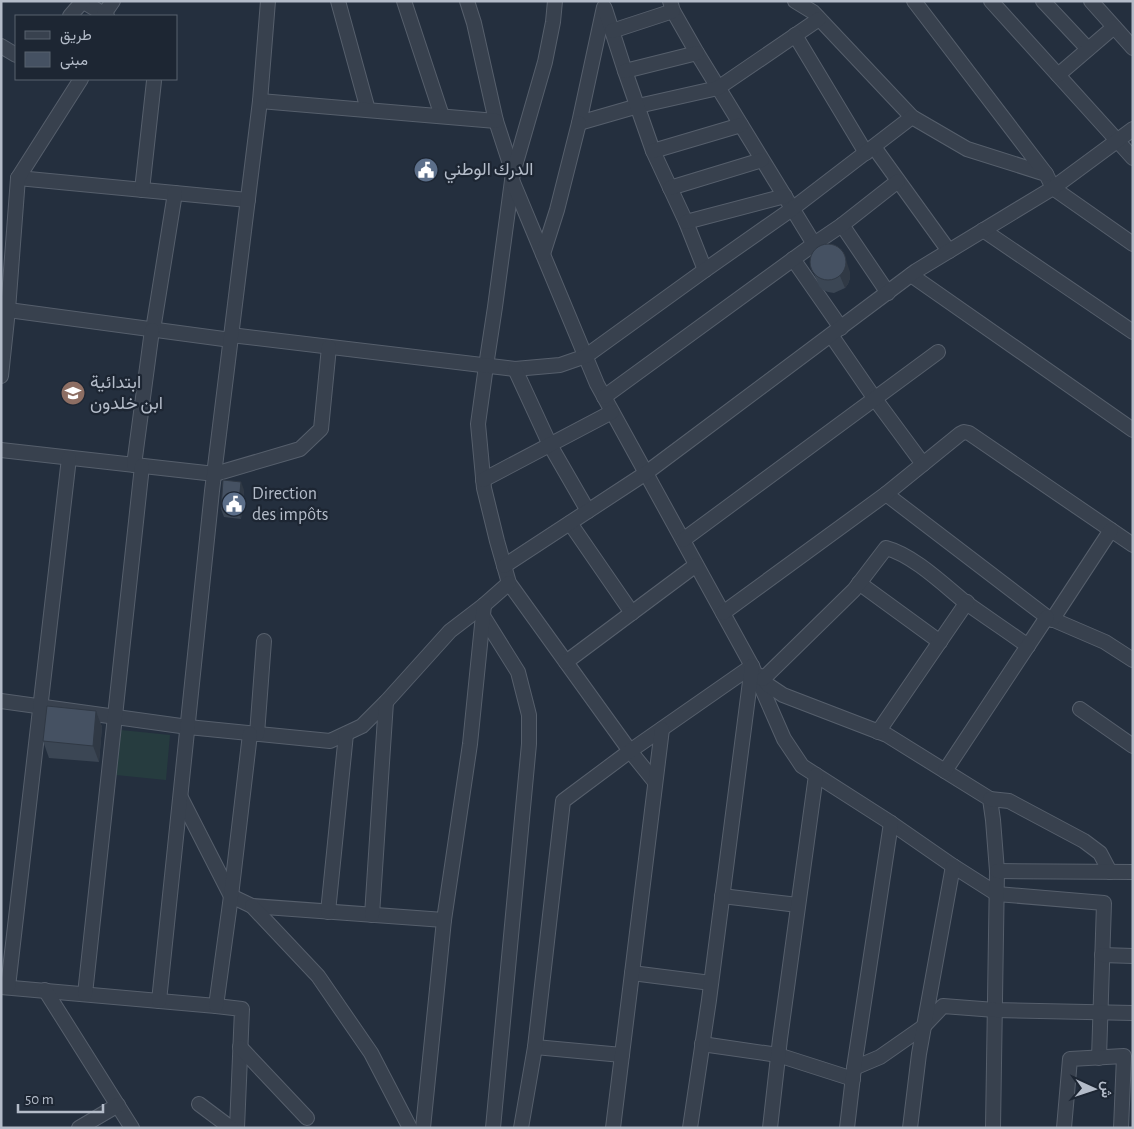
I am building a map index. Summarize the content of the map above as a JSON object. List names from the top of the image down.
{
  "places": {
    "public building": ["الدرك الوطني", "Direction des impôts"],
    "school or university": ["ابتدائية ابن خلدون"]
  },
  "legend": ["طريق", "مبنى"],
  "scale_bar": "50 m",
  "north": "right"
}
